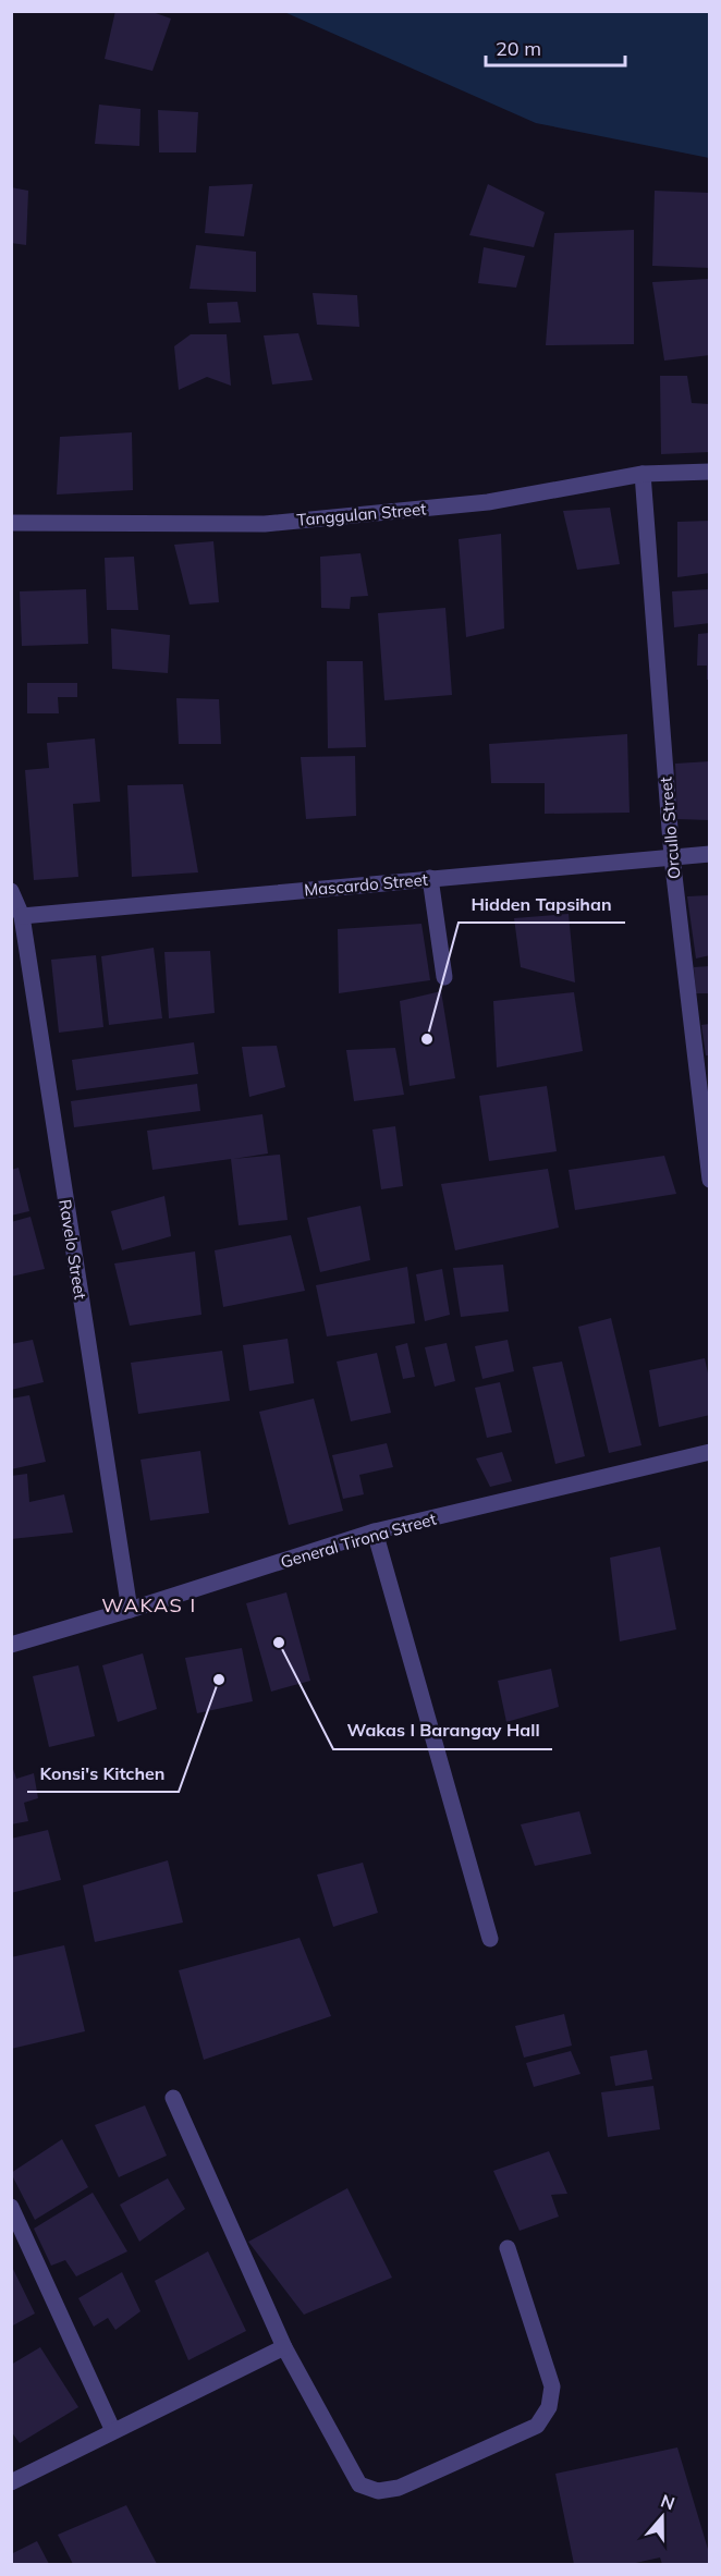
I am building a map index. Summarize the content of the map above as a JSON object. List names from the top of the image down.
{
  "streets": {
    "street": [
      "Tanggulan Street",
      "Orcullo Street",
      "Mascardo Street",
      "Ravelo Street",
      "General Tirona Street"
    ]
  },
  "crossings": [
    ["Tanggulan Street", "Orcullo Street"],
    ["Orcullo Street", "Mascardo Street"],
    ["Mascardo Street", "Ravelo Street"],
    ["Ravelo Street", "General Tirona Street"]
  ],
  "districts": ["WAKAS I"],
  "places": ["Hidden Tapsihan", "Wakas I Barangay Hall", "Konsi's Kitchen"],
  "scale_bar": "20 m",
  "north": "top"
}
